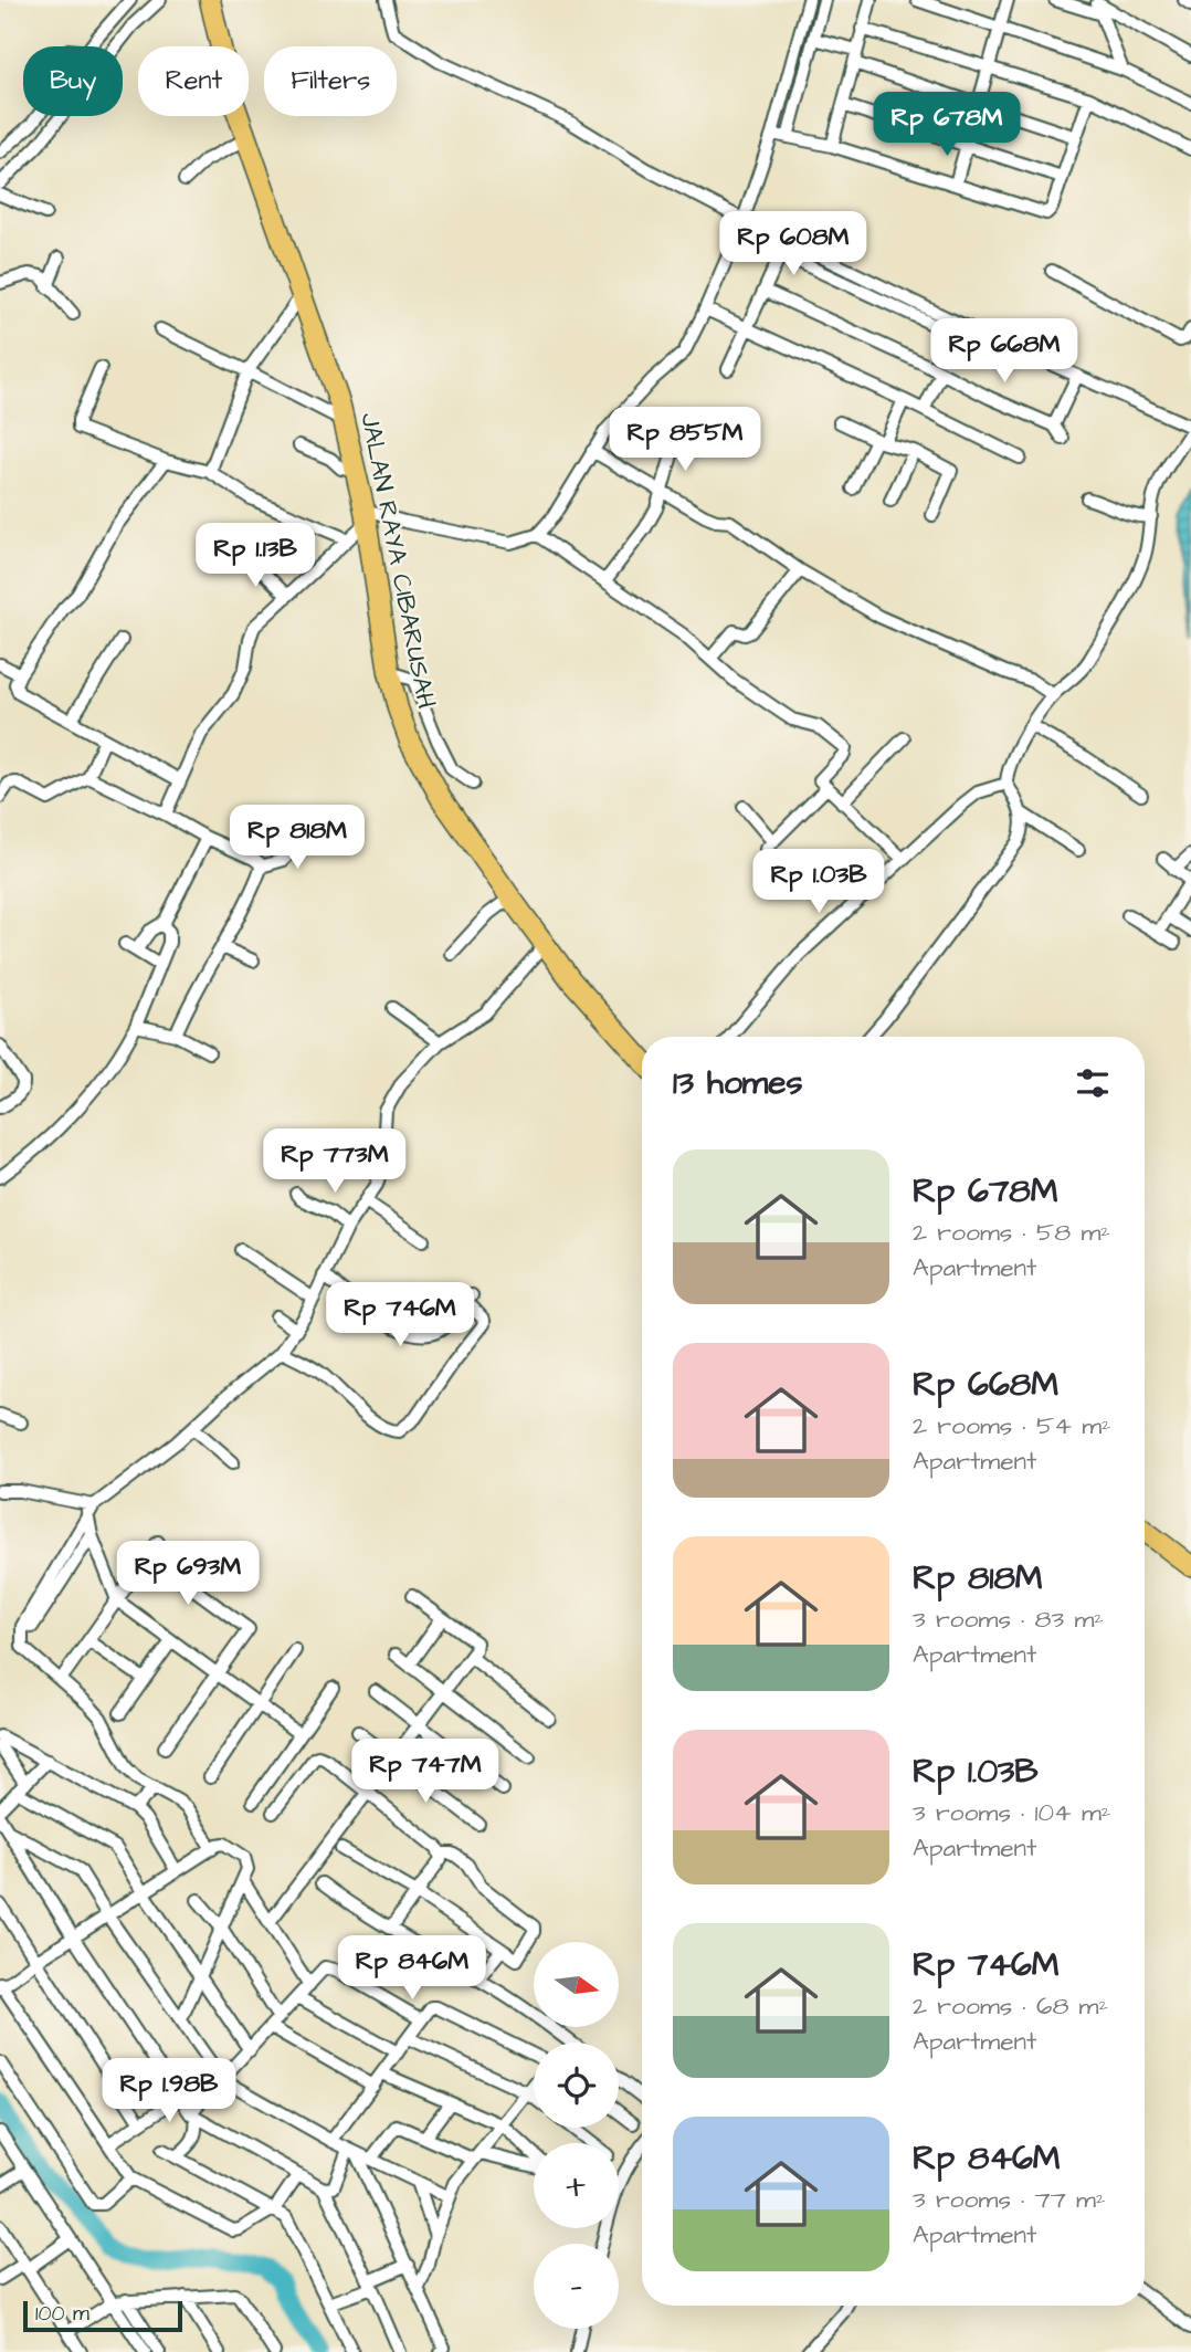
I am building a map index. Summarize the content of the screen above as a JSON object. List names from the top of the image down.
{
  "streets": {
    "main road": ["JALAN RAYA CIBARUSAH"]
  },
  "scale_bar": "100 m",
  "north": "right",
  "page": {
    "chip": ["Buy", "Rent", "Filters"],
    "price": [
      "Rp 678M",
      "Rp 608M",
      "Rp 668M",
      "Rp 855M",
      "Rp 1.13B",
      "Rp 818M",
      "Rp 1.03B",
      "Rp 773M",
      "Rp 746M",
      "Rp 693M",
      "Rp 747M",
      "Rp 846M",
      "Rp 1.98B"
    ],
    "heading": "13 homes",
    "list": [
      {
        "name": "Rp 678M",
        "note": "2 rooms · 58 m² · Apartment"
      },
      {
        "name": "Rp 668M",
        "note": "2 rooms · 54 m² · Apartment"
      },
      {
        "name": "Rp 818M",
        "note": "3 rooms · 83 m² · Apartment"
      },
      {
        "name": "Rp 1.03B",
        "note": "3 rooms · 104 m² · Apartment"
      },
      {
        "name": "Rp 746M",
        "note": "2 rooms · 68 m² · Apartment"
      },
      {
        "name": "Rp 846M",
        "note": "3 rooms · 77 m² · Apartment"
      }
    ],
    "map_buttons": ["+", "−"],
    "scale": "100 m"
  }
}
